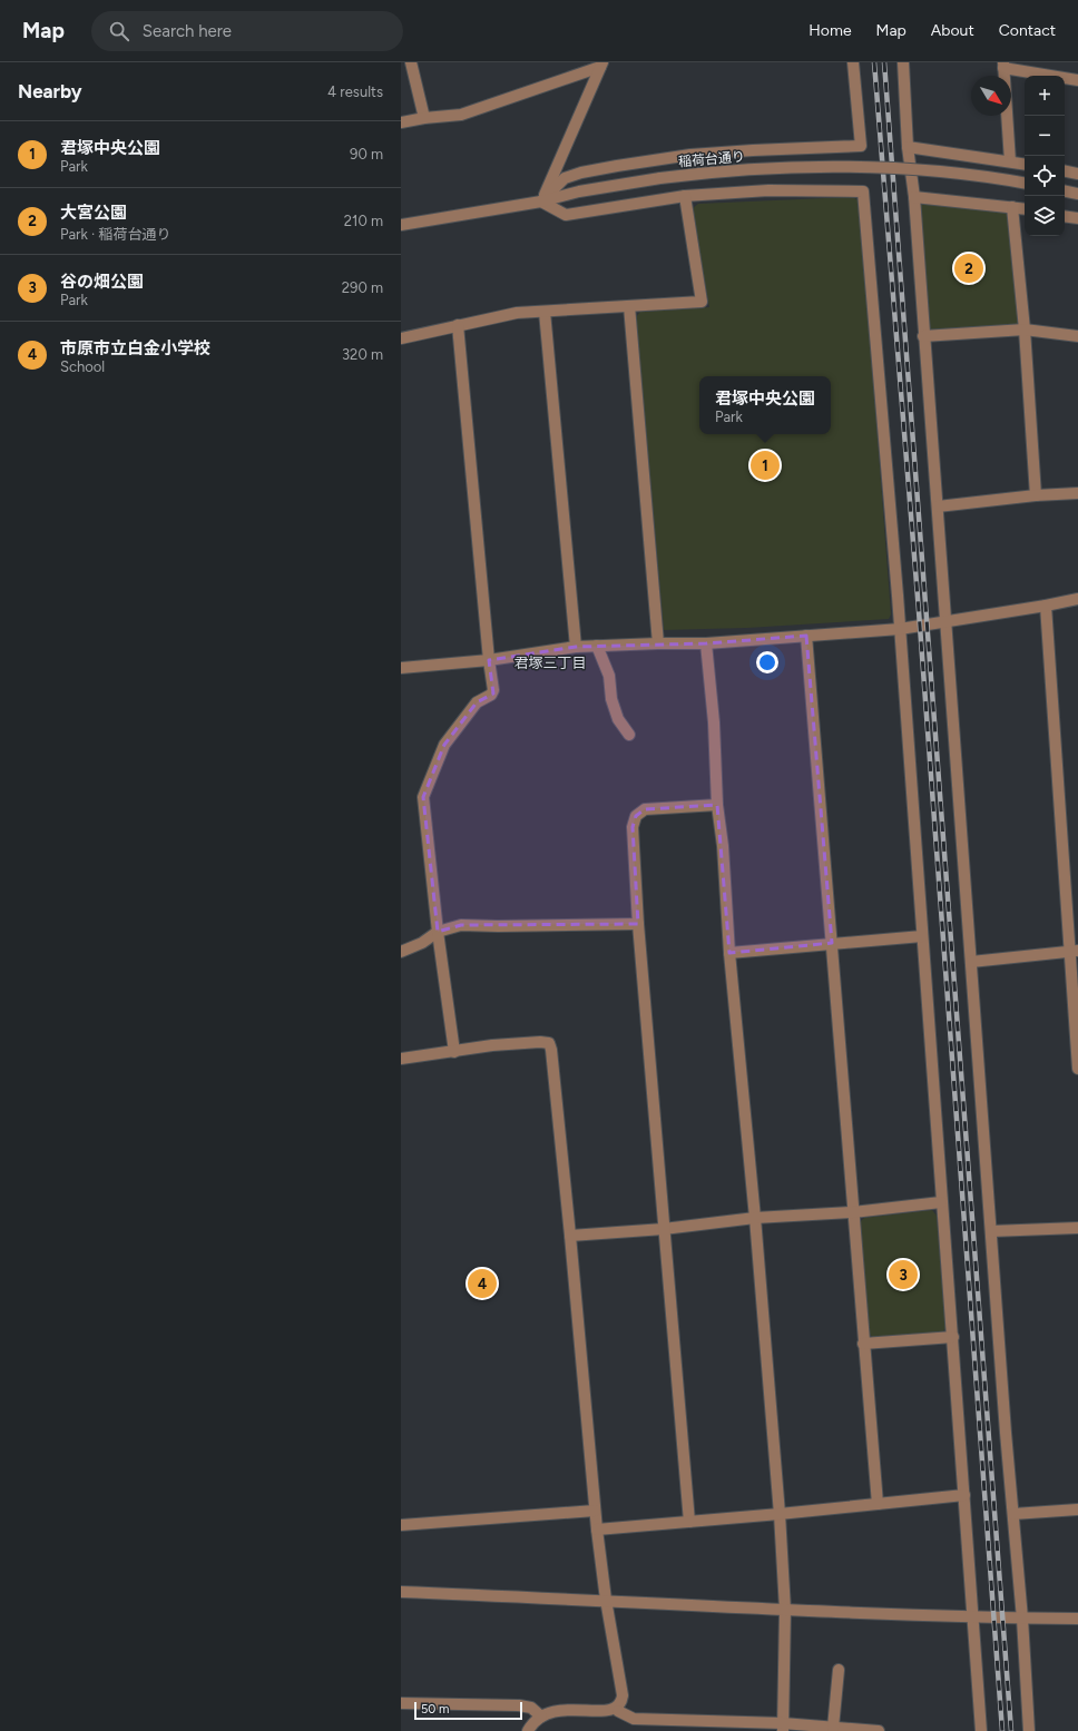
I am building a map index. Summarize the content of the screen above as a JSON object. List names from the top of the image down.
{
  "streets": {
    "street": ["稲荷台通り"]
  },
  "districts": ["君塚三丁目"],
  "scale_bar": "50 m",
  "north": "bottom right",
  "page": {
    "header": "Map",
    "search": "Search here",
    "nav": [
      "Home",
      "Map",
      "About",
      "Contact"
    ],
    "heading": ["Nearby", "4 results"],
    "map_buttons": ["+", "−"],
    "list": [
      {
        "mark": "1",
        "name": "君塚中央公園",
        "note": "Park",
        "value": "90 m"
      },
      {
        "mark": "2",
        "name": "大宮公園",
        "note": "Park · 稲荷台通り",
        "value": "210 m"
      },
      {
        "mark": "3",
        "name": "谷の畑公園",
        "note": "Park",
        "value": "290 m"
      },
      {
        "mark": "4",
        "name": "市原市立白金小学校",
        "note": "School",
        "value": "320 m"
      }
    ],
    "pins": [
      "2",
      "1",
      "3",
      "4"
    ],
    "popup": ["君塚中央公園", "Park"],
    "scale": "50 m"
  }
}
